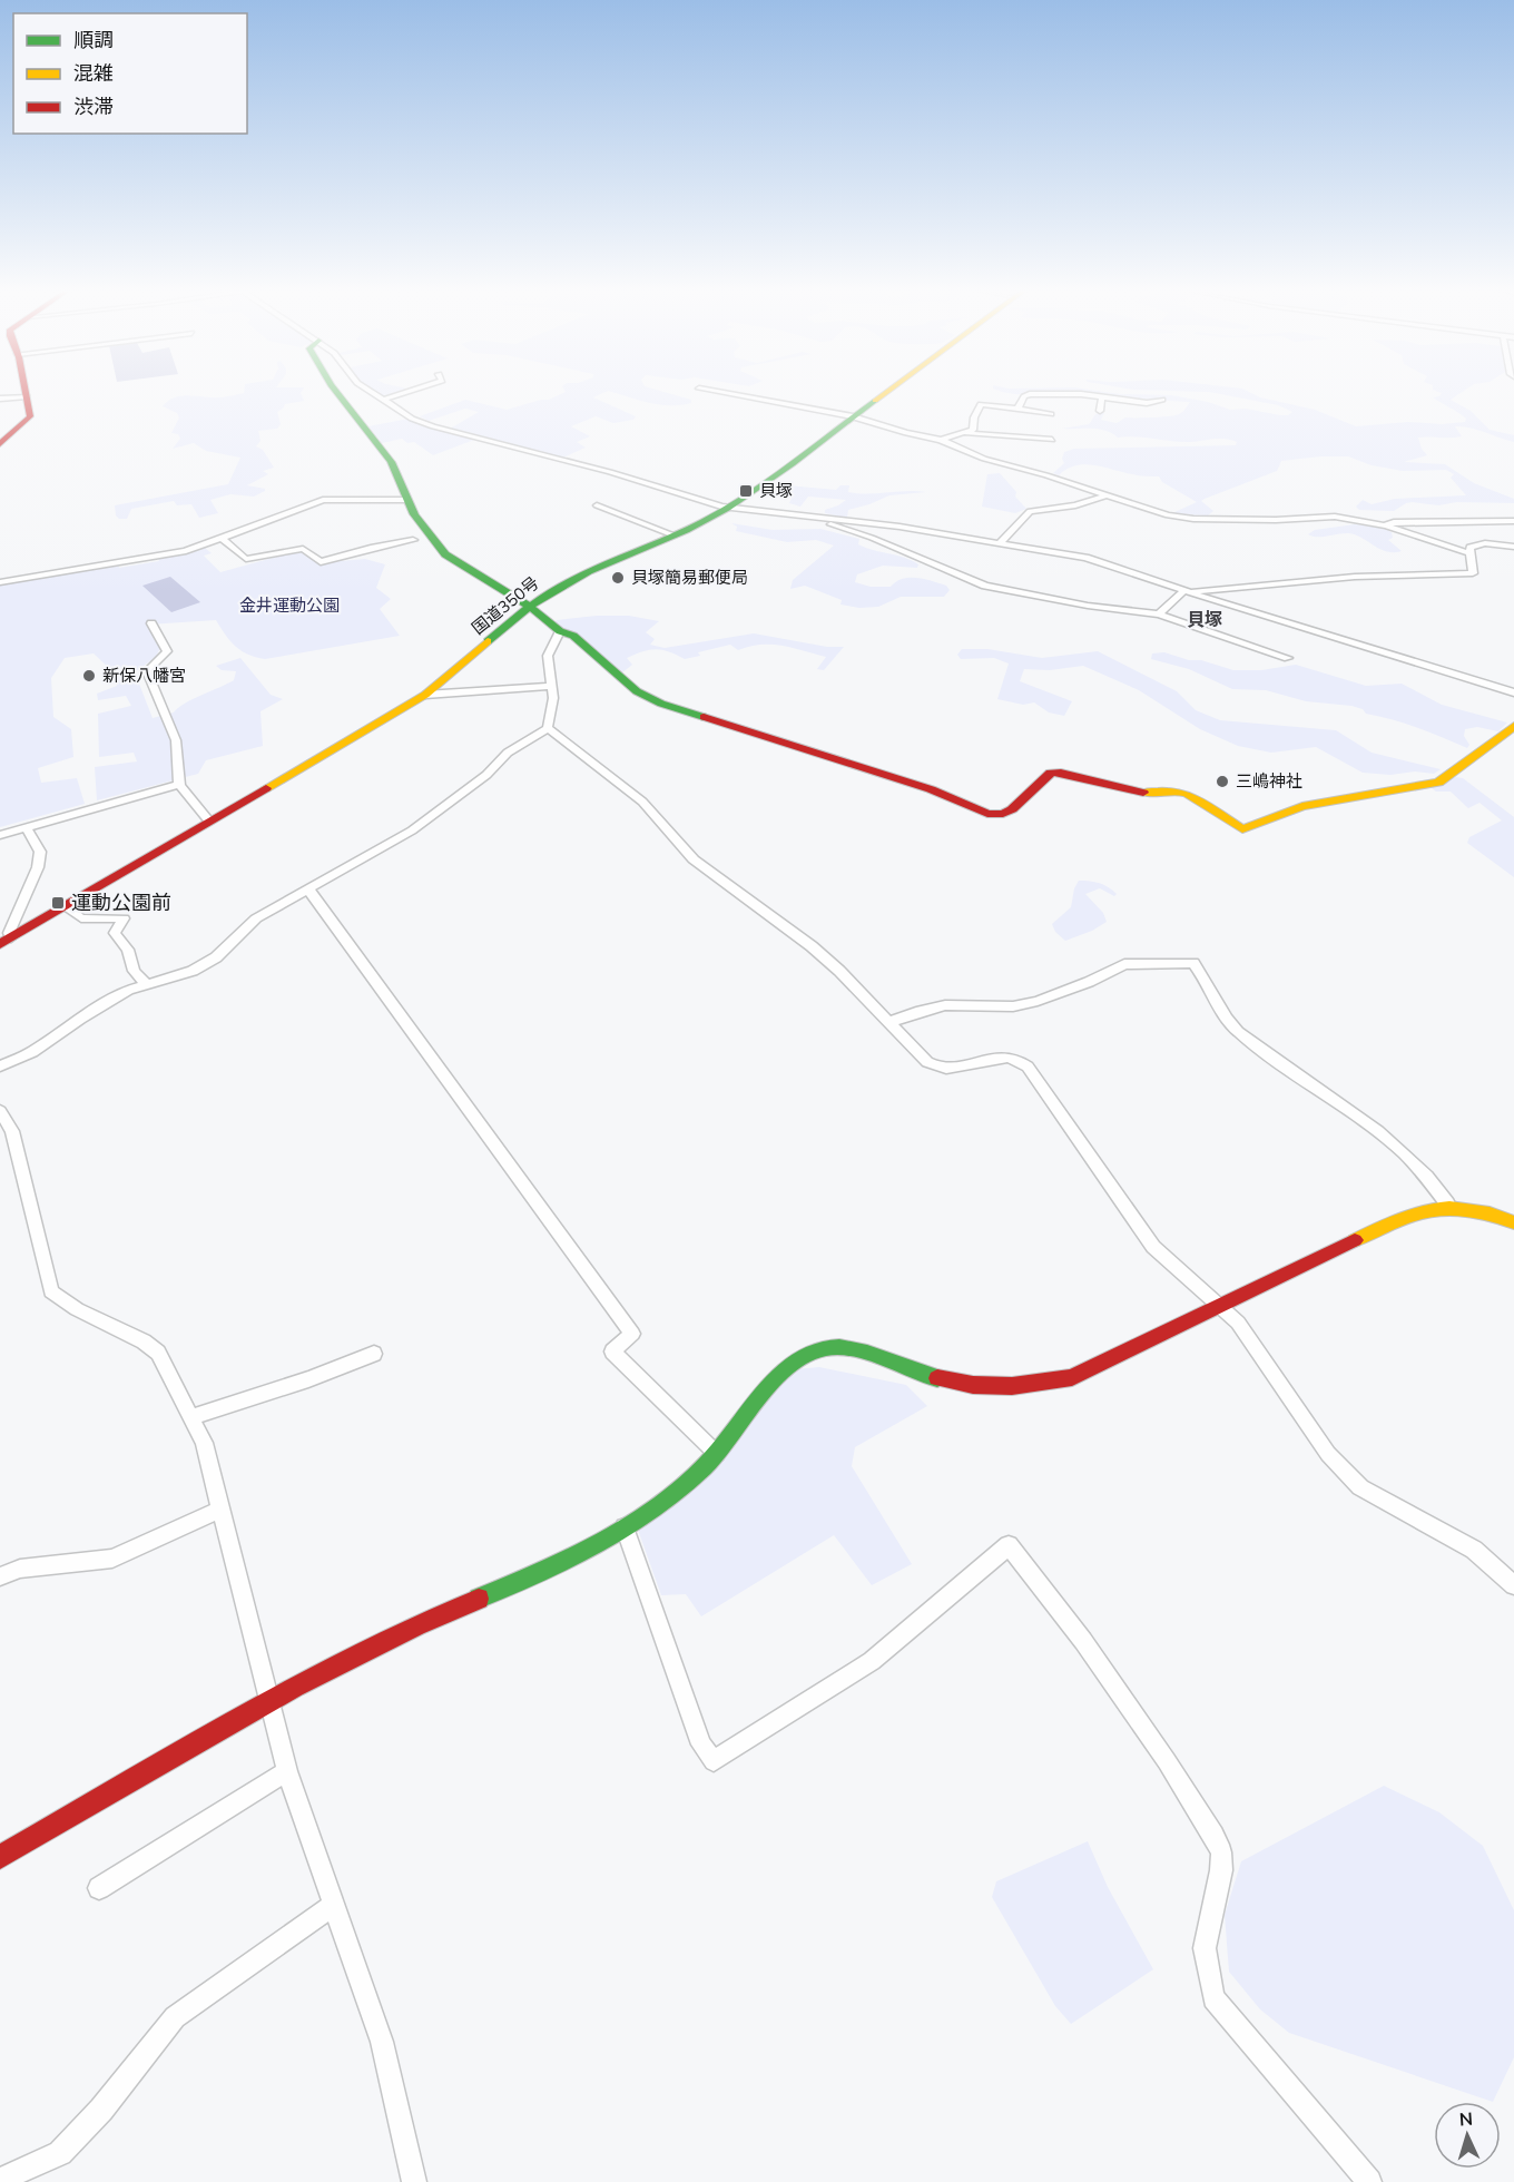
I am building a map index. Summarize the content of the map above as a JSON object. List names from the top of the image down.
{
  "streets": {
    "main road": ["国道350号"]
  },
  "districts": ["貝塚"],
  "parks": ["金井運動公園"],
  "places": {
    "transit": ["貝塚", "運動公園前"],
    "other": ["貝塚簡易郵便局", "新保八幡宮", "三嶋神社"]
  },
  "legend": ["順調", "混雑", "渋滞"],
  "north": "top"
}
